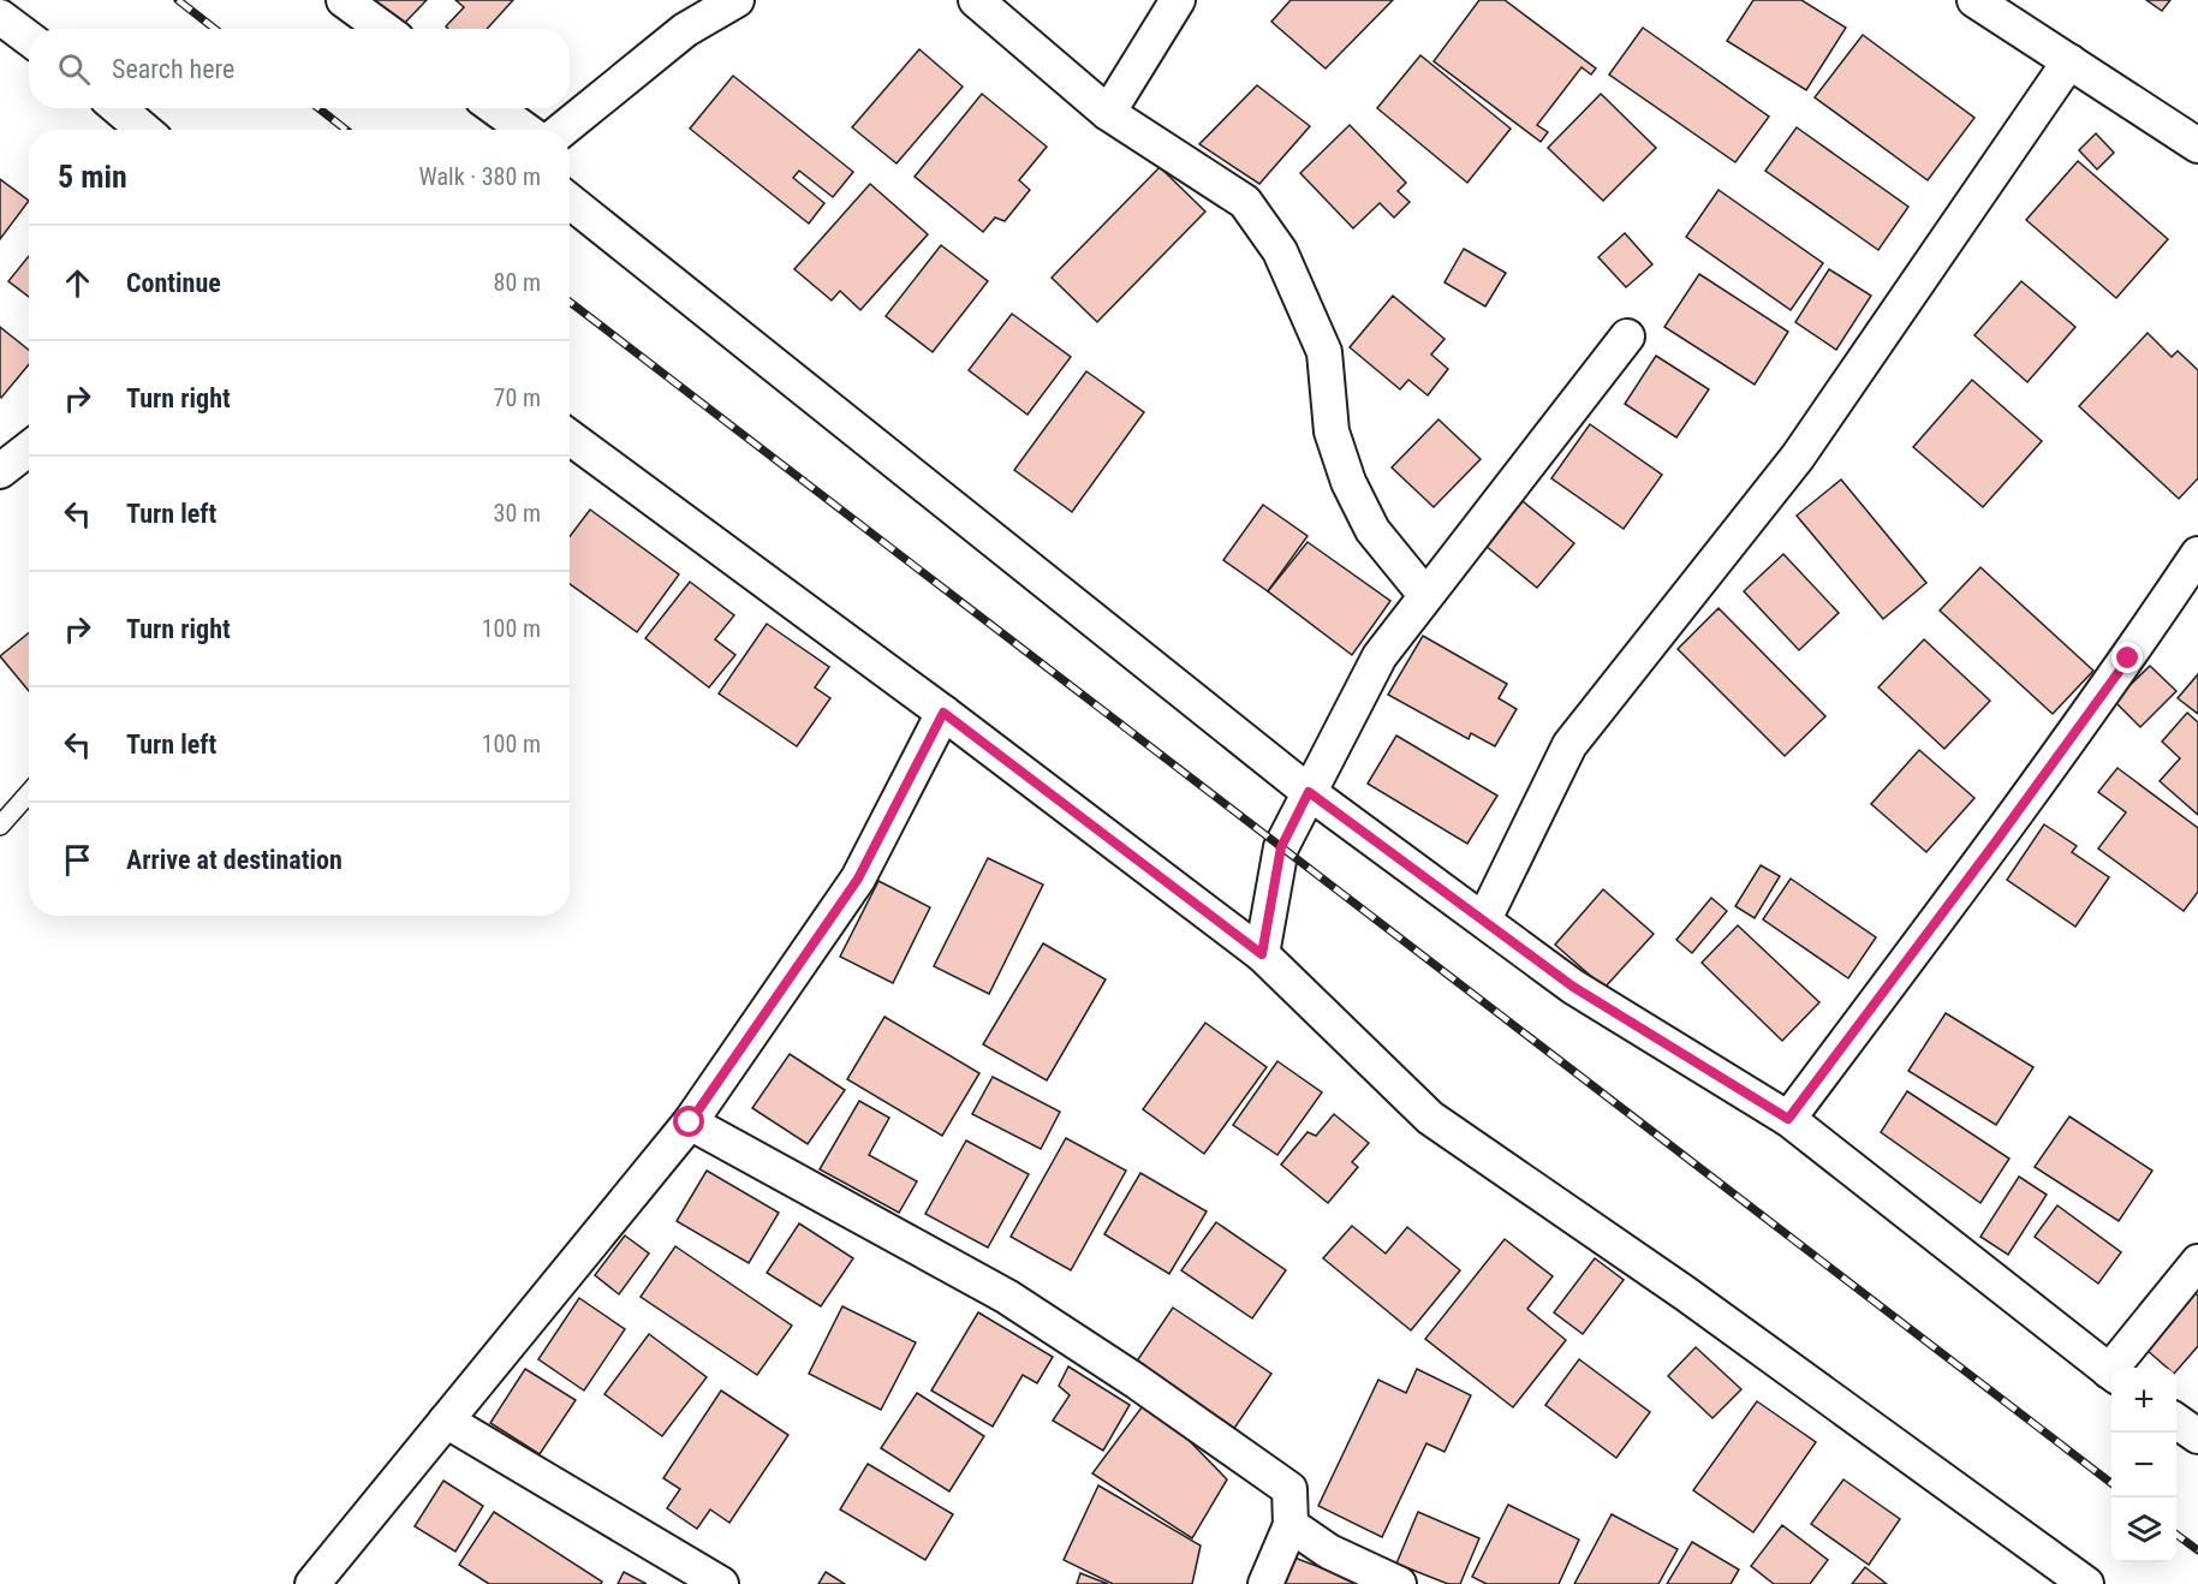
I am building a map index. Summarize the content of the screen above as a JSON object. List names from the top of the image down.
{
  "page": {
    "search": "Search here",
    "heading": ["5 min", "Walk · 380 m"],
    "list": [
      ["Continue", "80 m"],
      ["Turn right", "70 m"],
      ["Turn left", "30 m"],
      ["Turn right", "100 m"],
      ["Turn left", "100 m"],
      "Arrive at destination"
    ],
    "map_buttons": ["+", "−"]
  }
}
